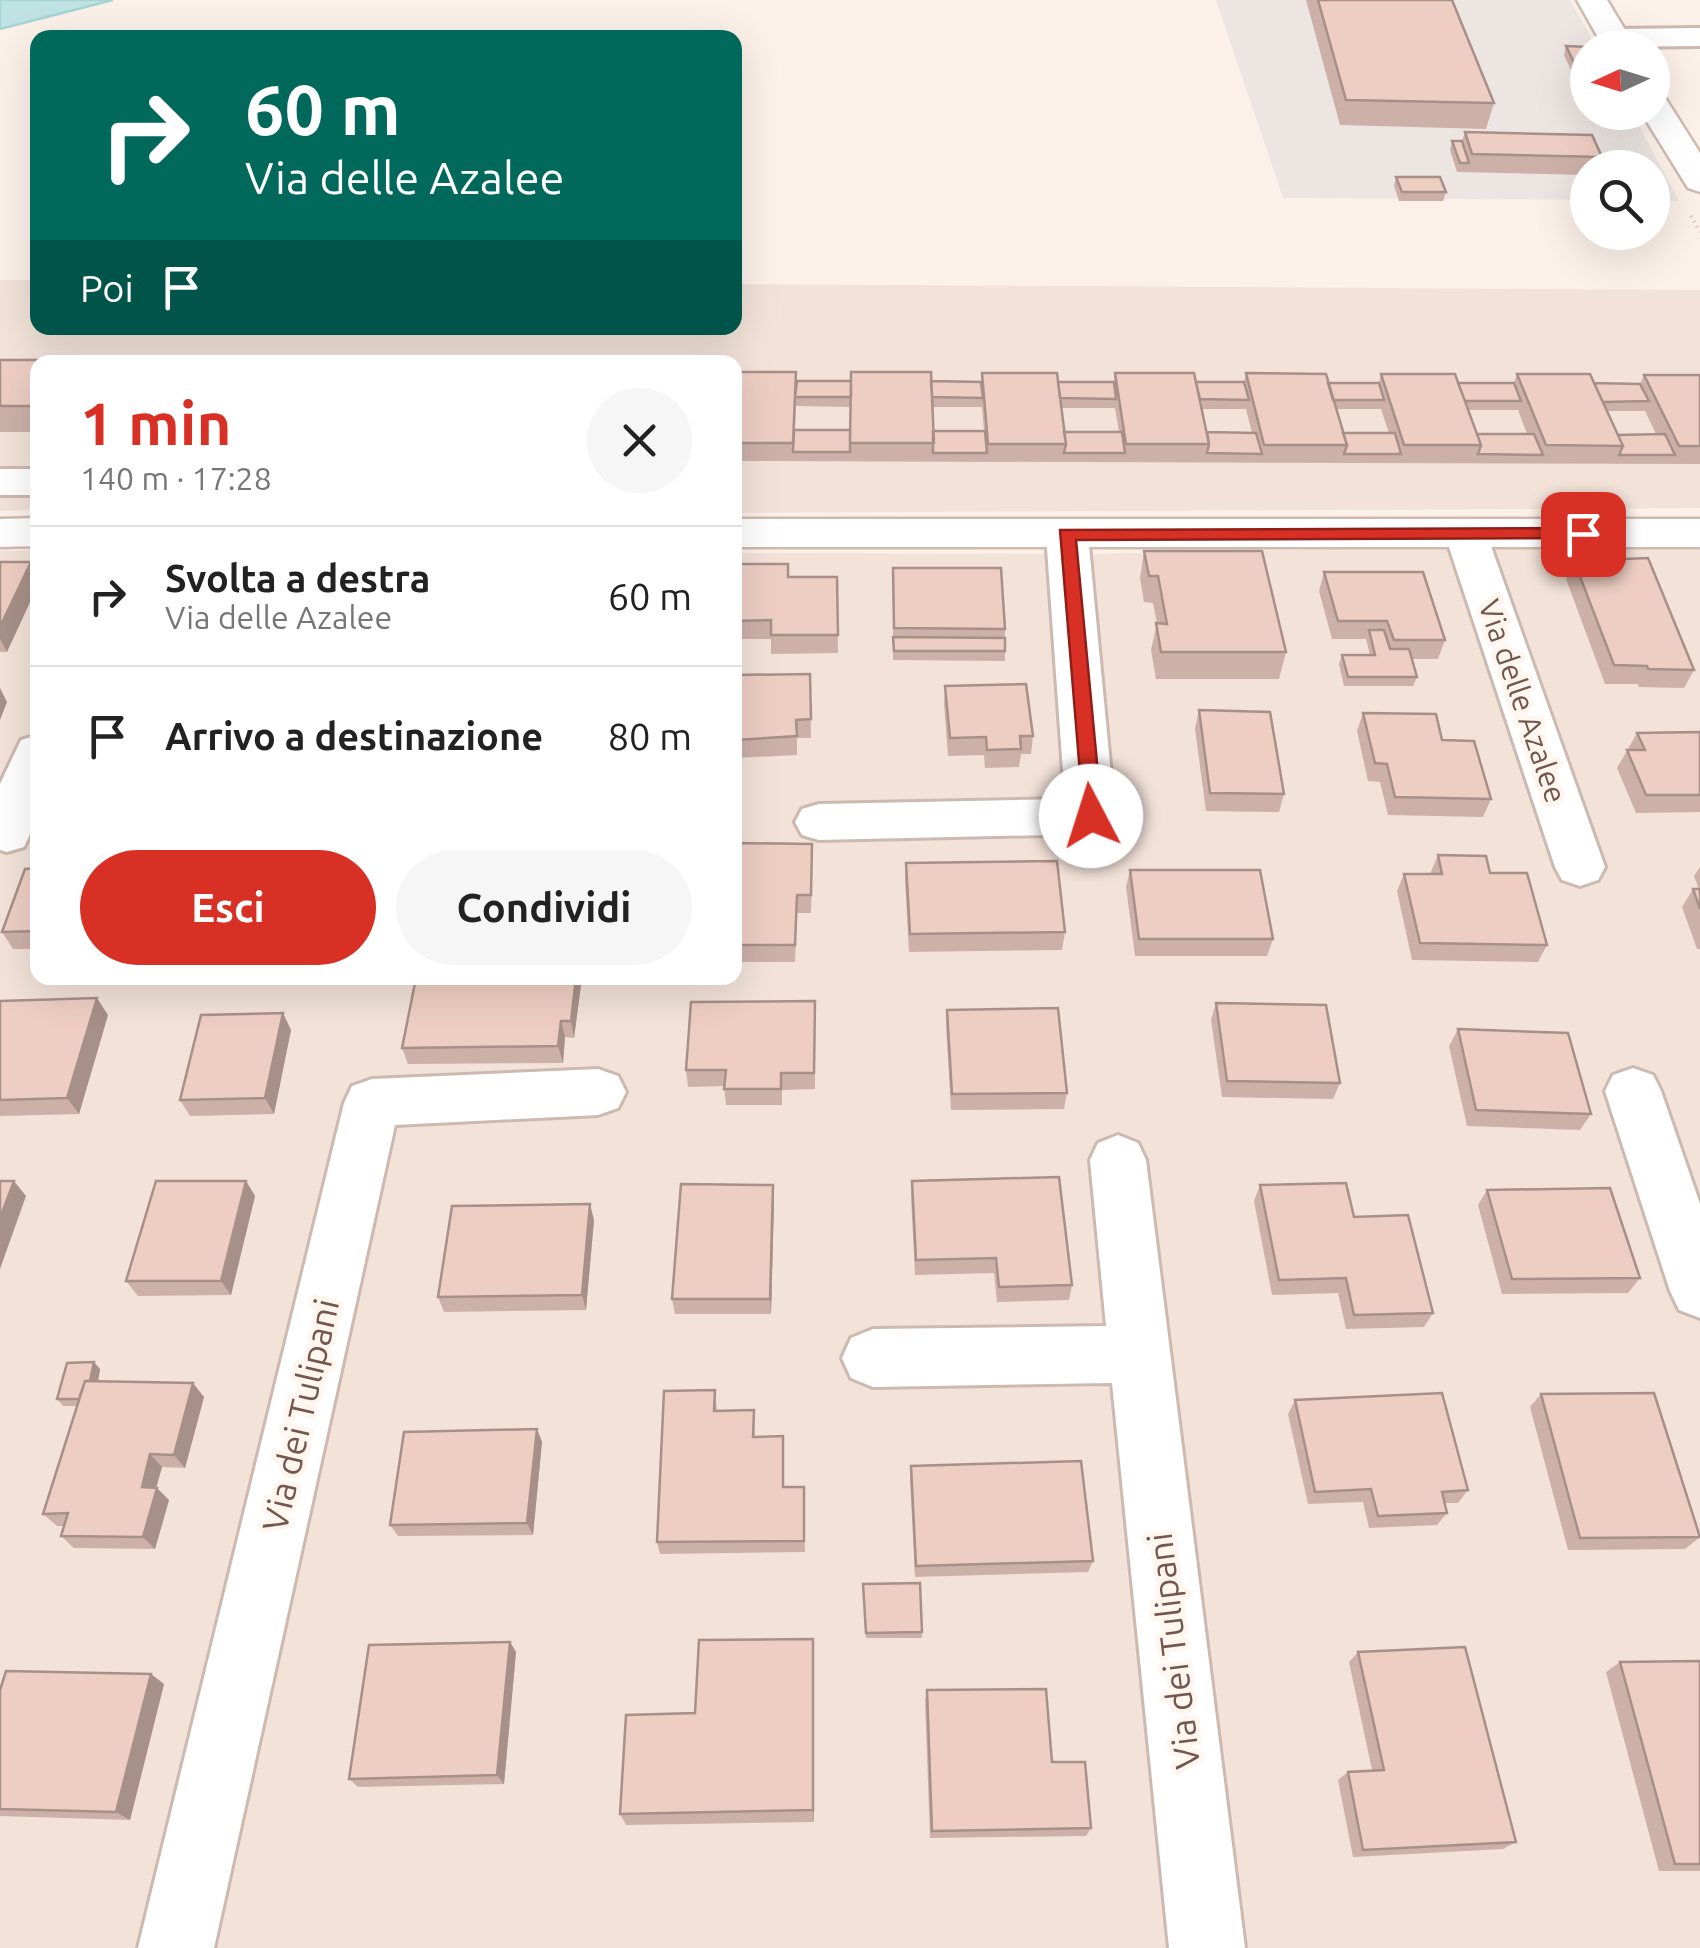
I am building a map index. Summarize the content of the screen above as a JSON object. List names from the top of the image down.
{
  "streets": {
    "street": ["Via delle Azalee", "Via dei Tulipani"]
  },
  "north": "left",
  "page": {
    "turn": ["60 m", "Via delle Azalee"],
    "then": "Poi",
    "heading": ["1 min", "140 m · 17:28"],
    "list": [
      {
        "name": "Svolta a destra",
        "note": "Via delle Azalee",
        "value": "60 m"
      },
      {
        "name": "Arrivo a destinazione",
        "value": "80 m"
      }
    ],
    "buttons": ["Esci", "Condividi"]
  }
}
